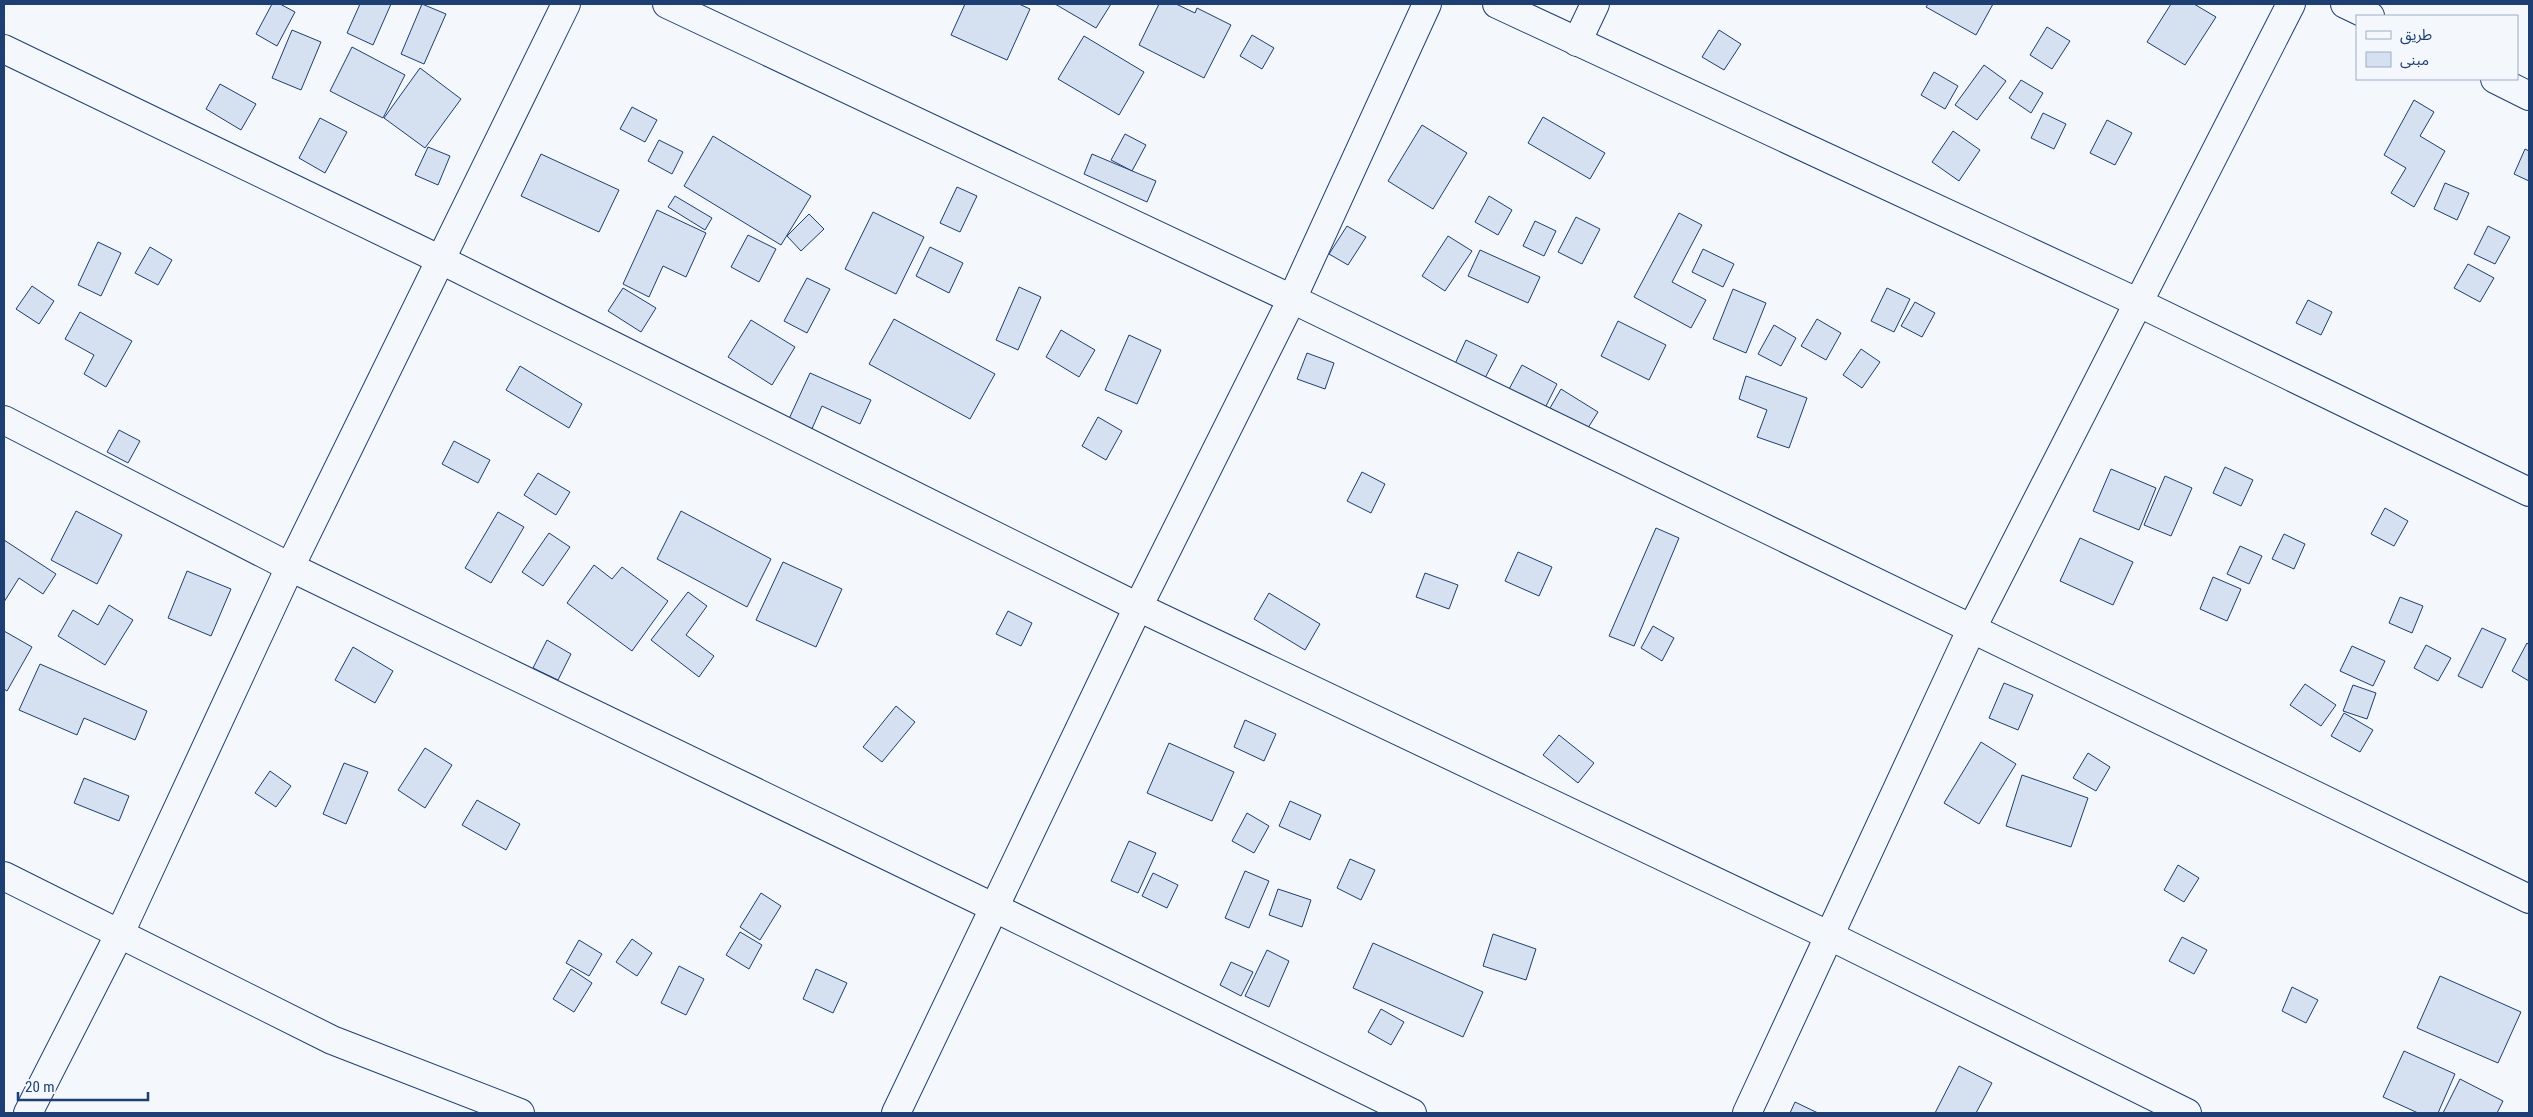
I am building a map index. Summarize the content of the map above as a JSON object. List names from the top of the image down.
{
  "legend": ["طريق", "مبنى"],
  "scale_bar": "20 m"
}
